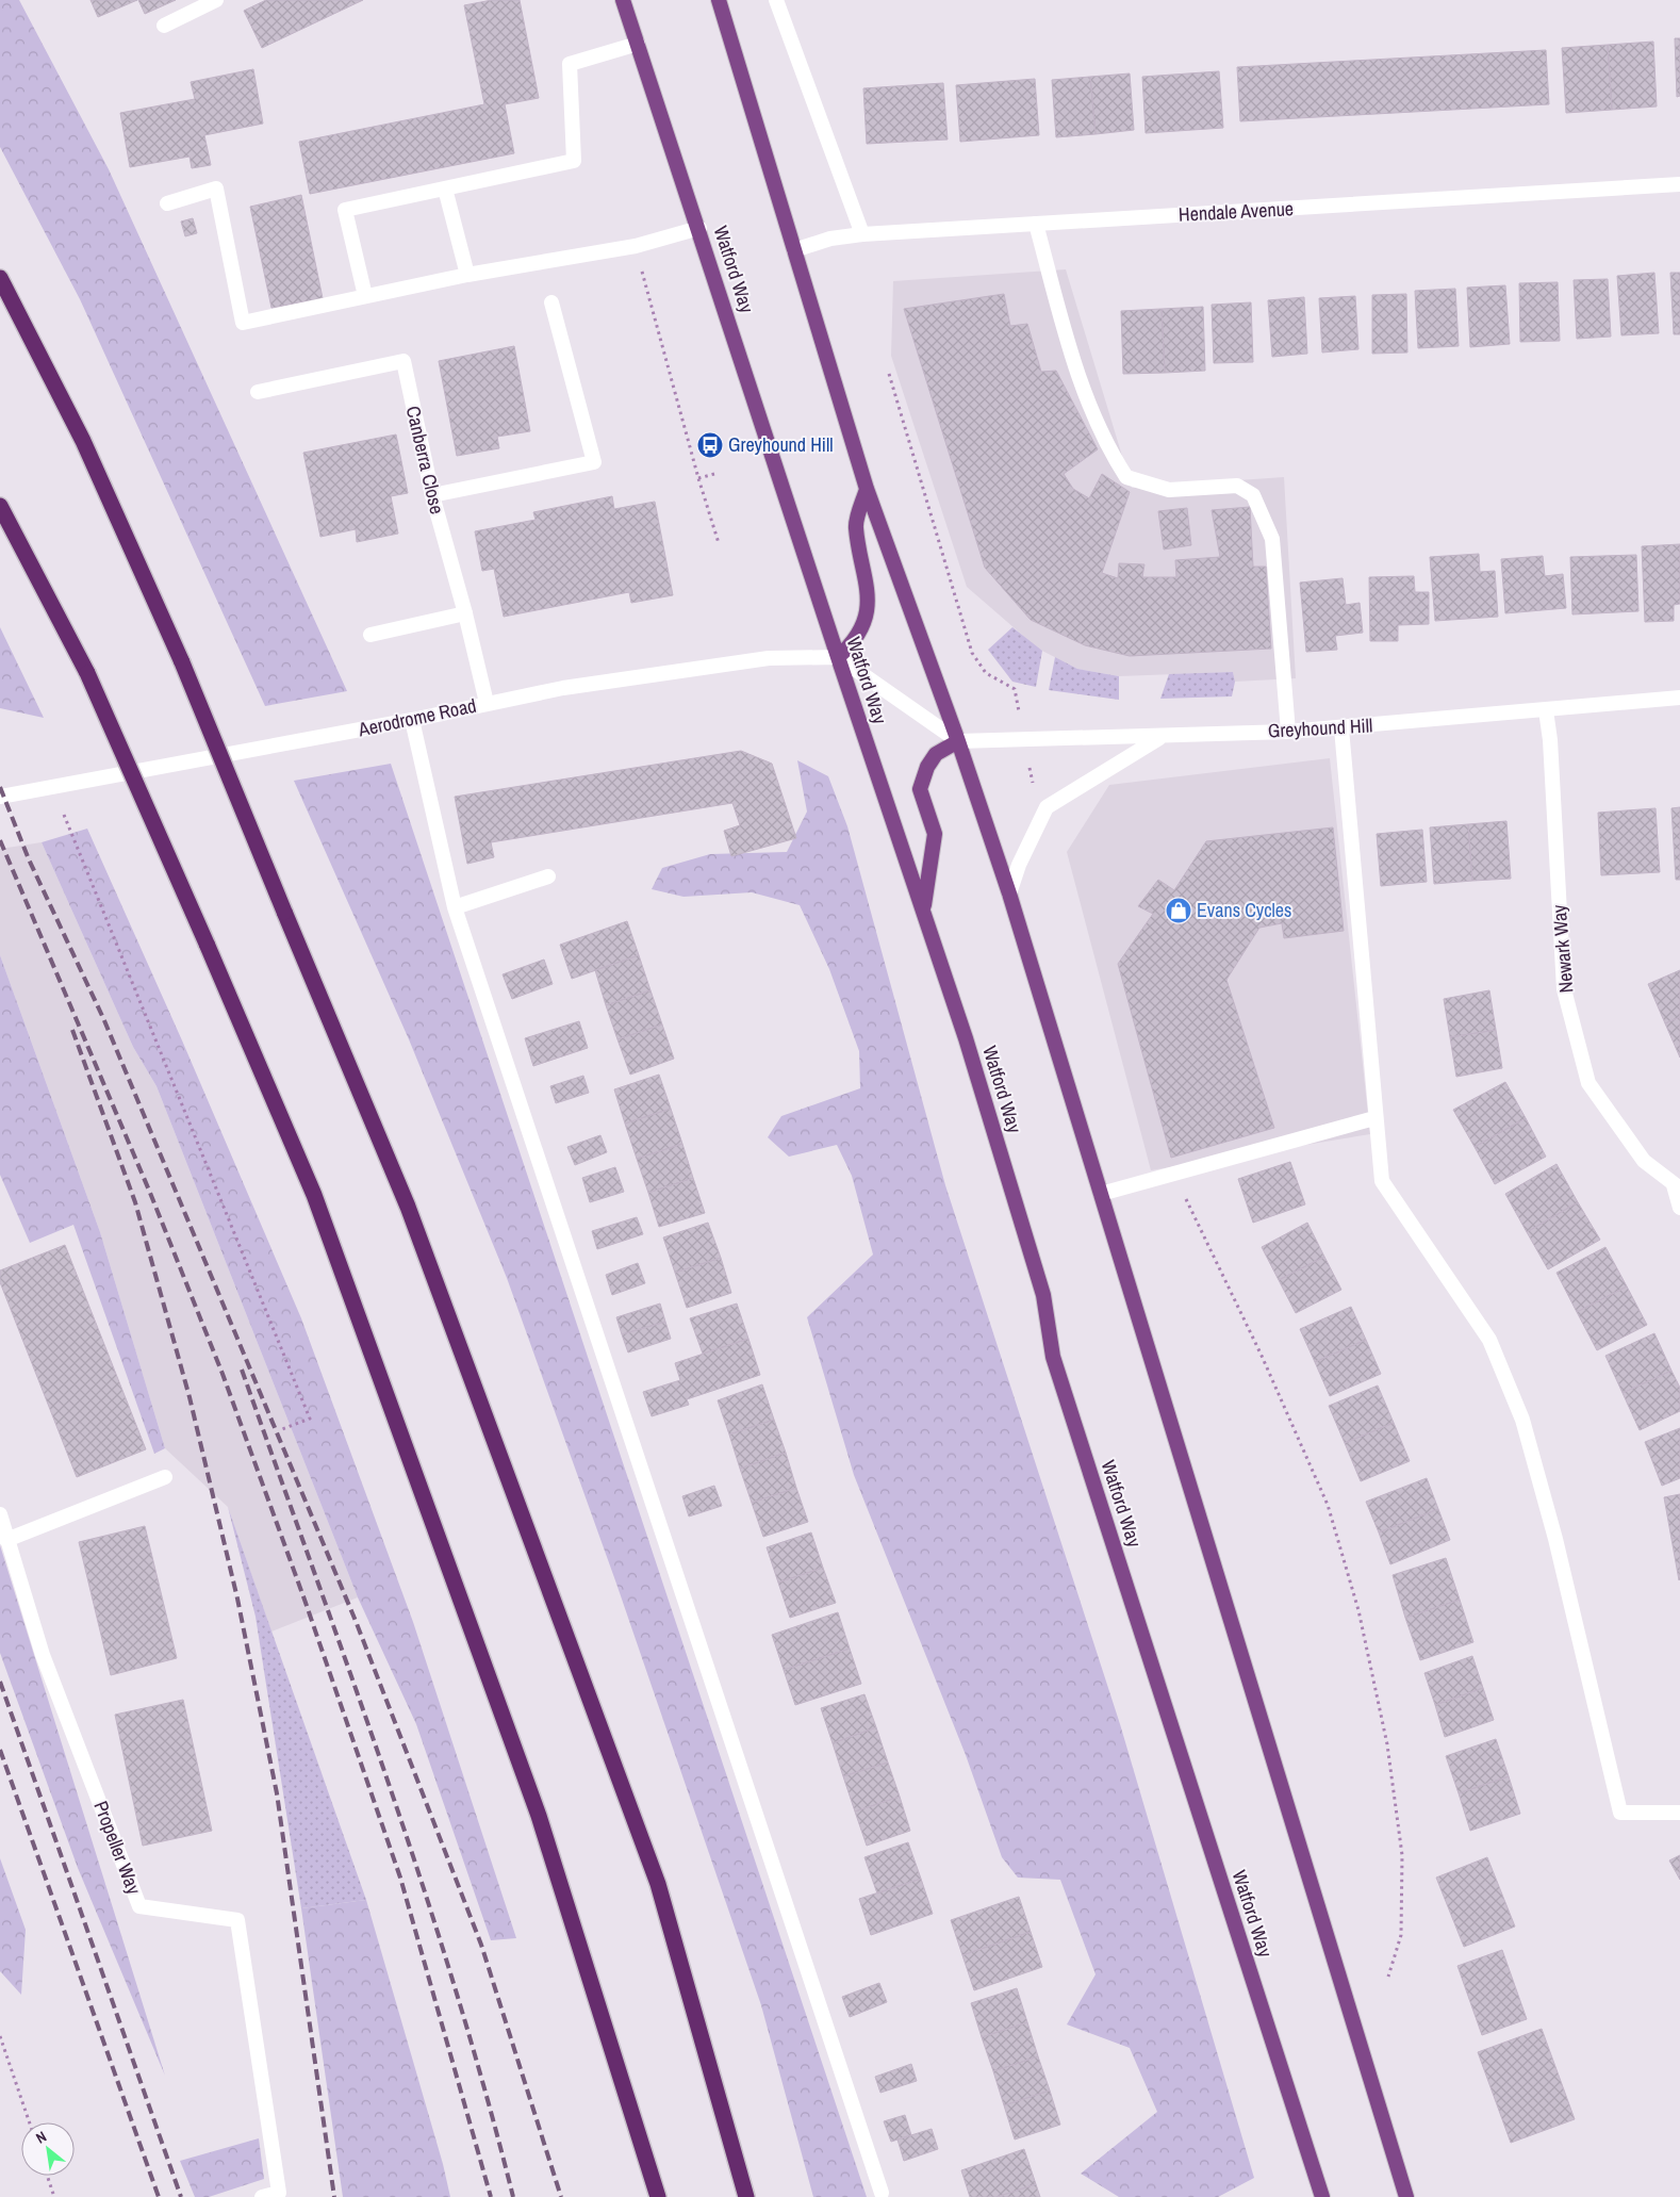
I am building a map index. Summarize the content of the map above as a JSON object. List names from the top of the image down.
{
  "streets": {
    "highway": ["Watford Way"],
    "street": [
      "Hendale Avenue",
      "Canberra Close",
      "Aerodrome Road",
      "Greyhound Hill",
      "Newark Way",
      "Propeller Way"
    ]
  },
  "crossings": [
    ["Watford Way", "Aerodrome Road"],
    ["Canberra Close", "Aerodrome Road"],
    ["Greyhound Hill", "Newark Way"]
  ],
  "places": {
    "bus stop": ["Greyhound Hill"],
    "shop": ["Evans Cycles"]
  },
  "north": "top left"
}
